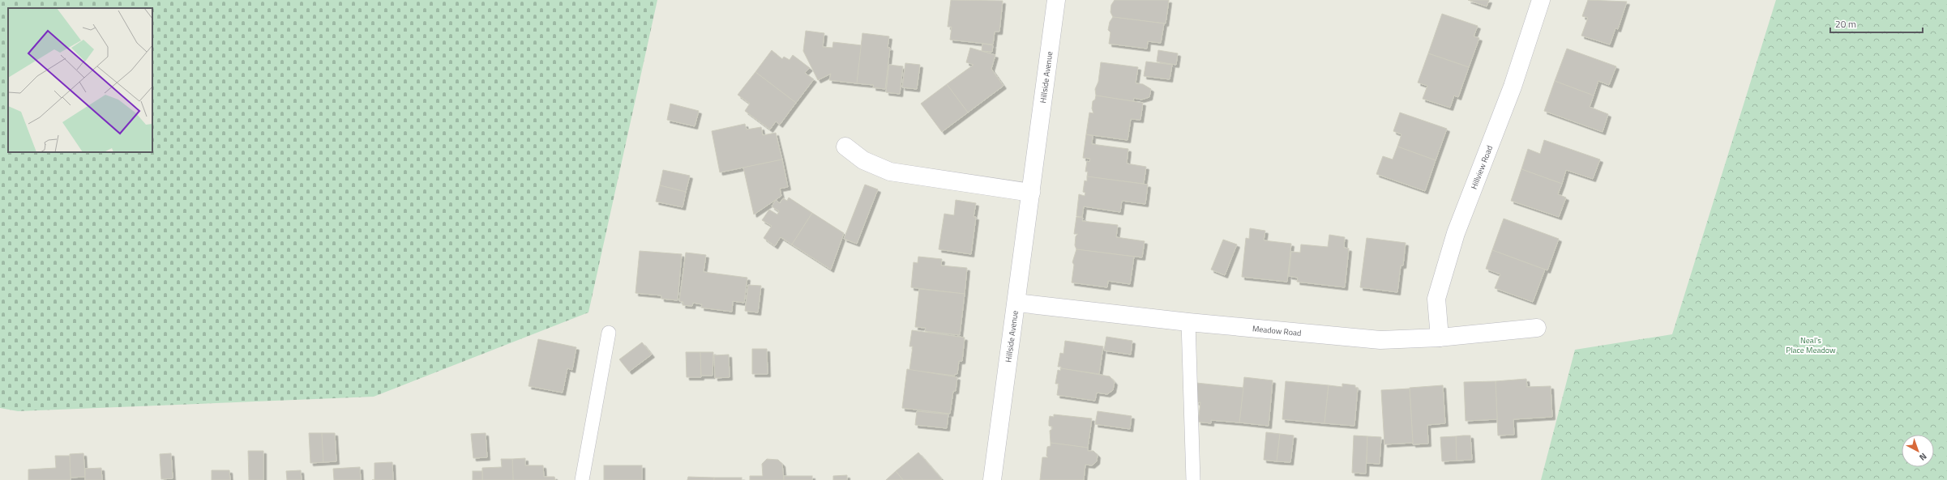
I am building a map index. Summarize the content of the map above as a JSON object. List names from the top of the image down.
{
  "streets": {
    "street": ["Hillside Avenue", "Hillview Road", "Meadow Road"]
  },
  "crossings": [
    ["Hillside Avenue", "Meadow Road"],
    ["Hillview Road", "Meadow Road"]
  ],
  "parks": ["Neal's Place Meadow"],
  "scale_bar": "20 m",
  "north": "bottom right"
}
